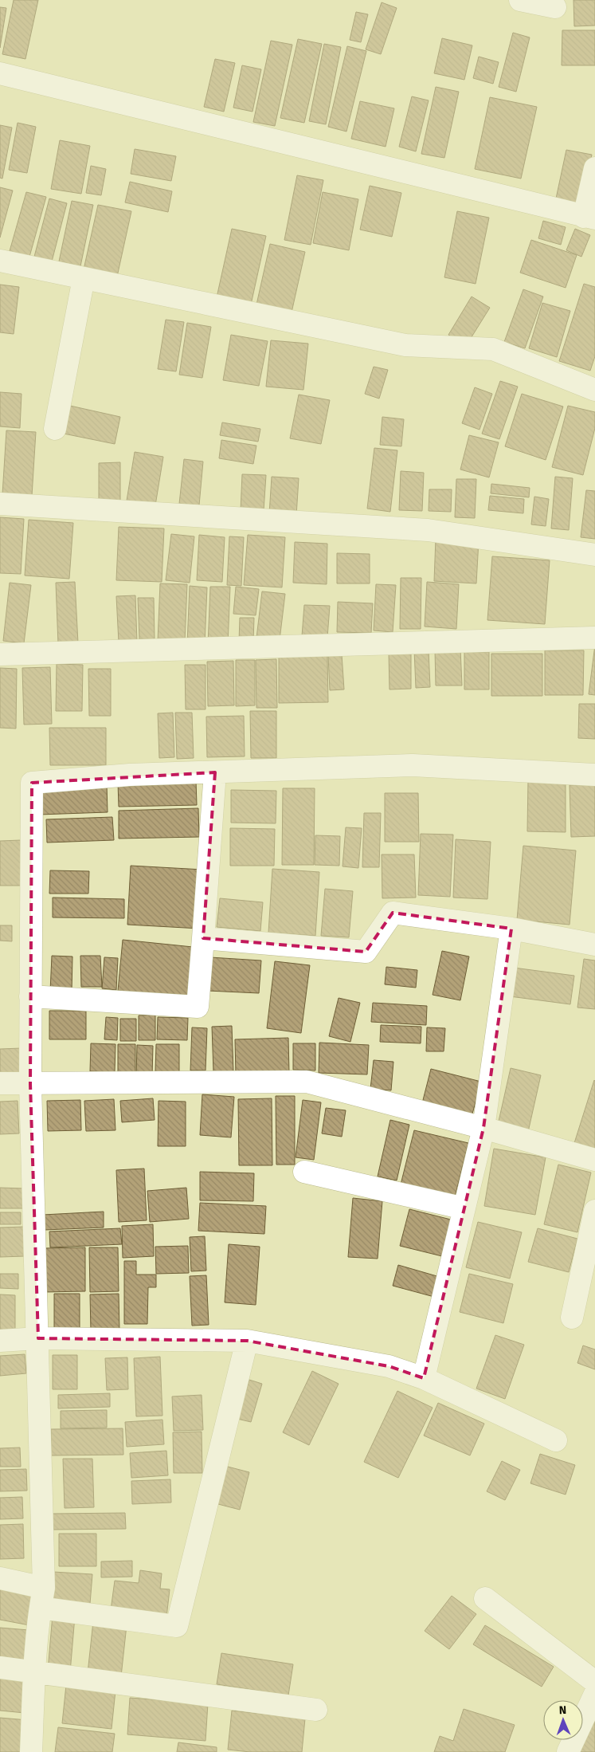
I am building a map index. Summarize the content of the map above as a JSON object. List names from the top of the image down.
{
  "north": "top"
}
